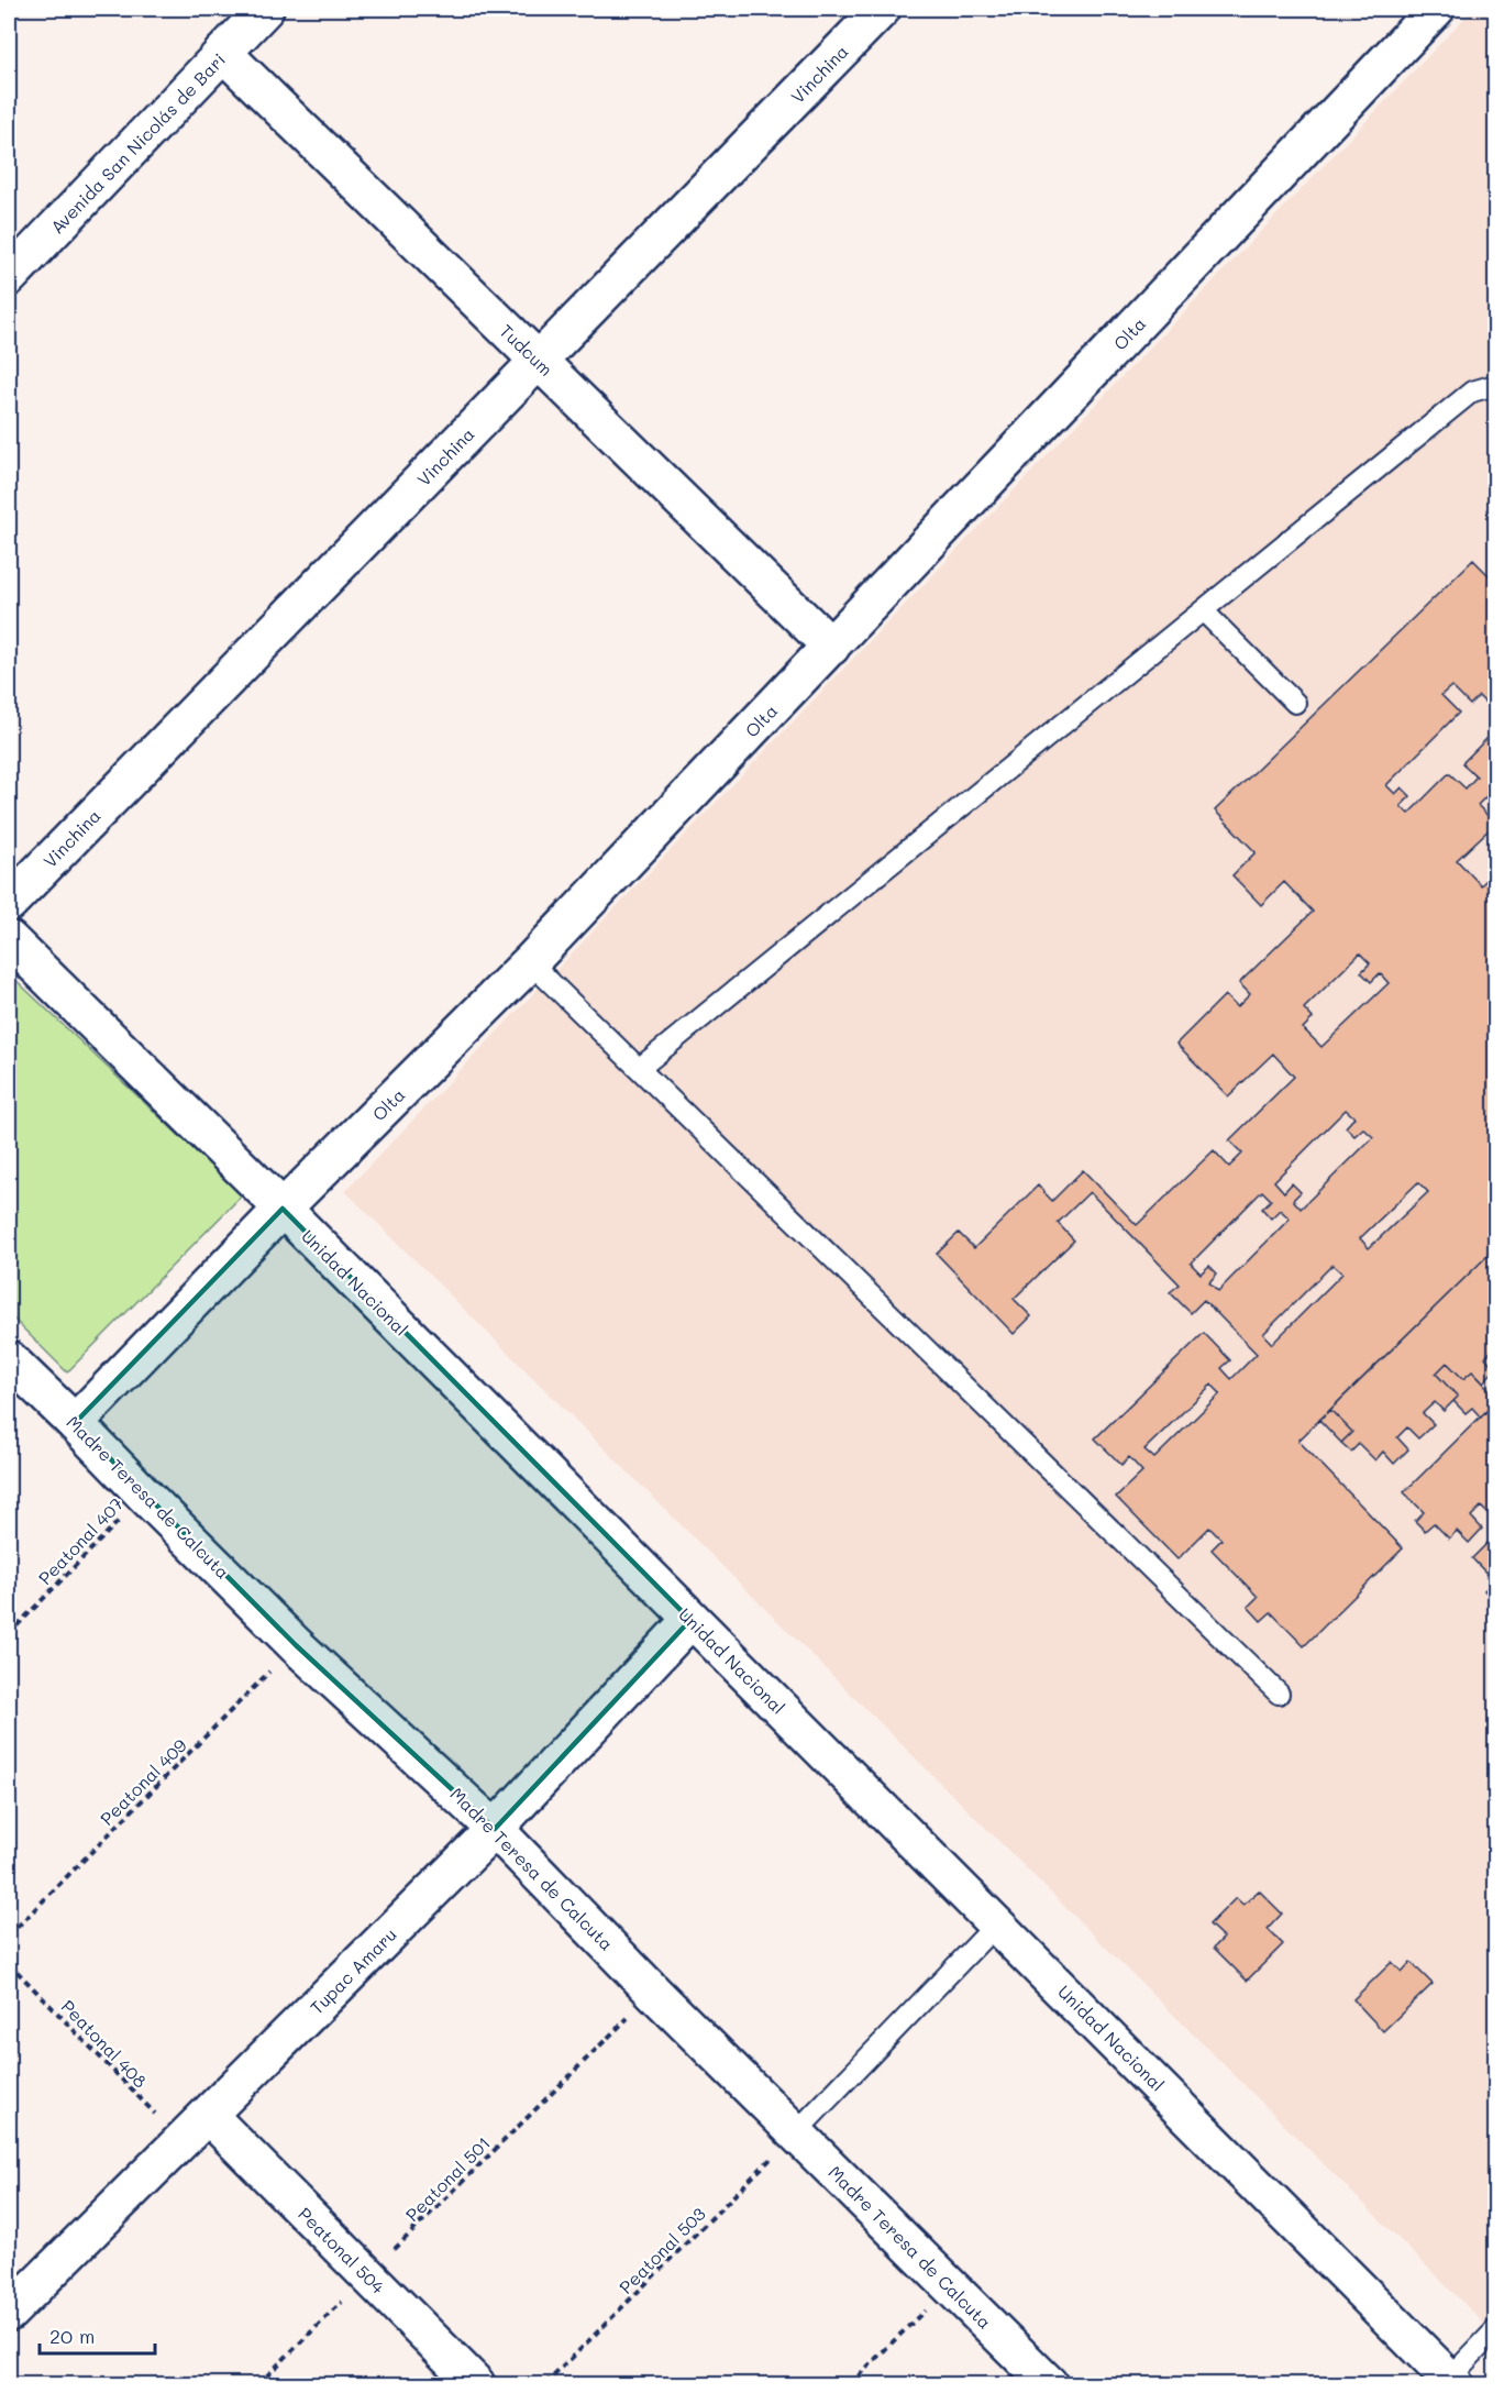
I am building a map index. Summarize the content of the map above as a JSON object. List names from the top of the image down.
{
  "streets": {
    "street": [
      "Vinchina",
      "Avenida San Nicolás de Bari",
      "Olta",
      "Tudcum",
      "Unidad Nacional",
      "Madre Teresa de Calcuta",
      "Tupac Amaru",
      "Peatonal 504"
    ],
    "path": [
      "Peatonal 407",
      "Peatonal 409",
      "Peatonal 408",
      "Peatonal 501",
      "Peatonal 503"
    ]
  },
  "crossings": [
    ["Vinchina", "Tudcum"],
    ["Avenida San Nicolás de Bari", "Tudcum"],
    ["Olta", "Tudcum"],
    ["Olta", "Unidad Nacional"],
    ["Olta", "Madre Teresa de Calcuta"],
    ["Unidad Nacional", "Tupac Amaru"],
    ["Madre Teresa de Calcuta", "Peatonal 407"],
    ["Madre Teresa de Calcuta", "Peatonal 409"],
    ["Madre Teresa de Calcuta", "Tupac Amaru"],
    ["Madre Teresa de Calcuta", "Peatonal 501"],
    ["Madre Teresa de Calcuta", "Peatonal 503"],
    ["Tupac Amaru", "Peatonal 408"],
    ["Tupac Amaru", "Peatonal 504"],
    ["Peatonal 501", "Peatonal 504"]
  ],
  "scale_bar": "20 m"
}
